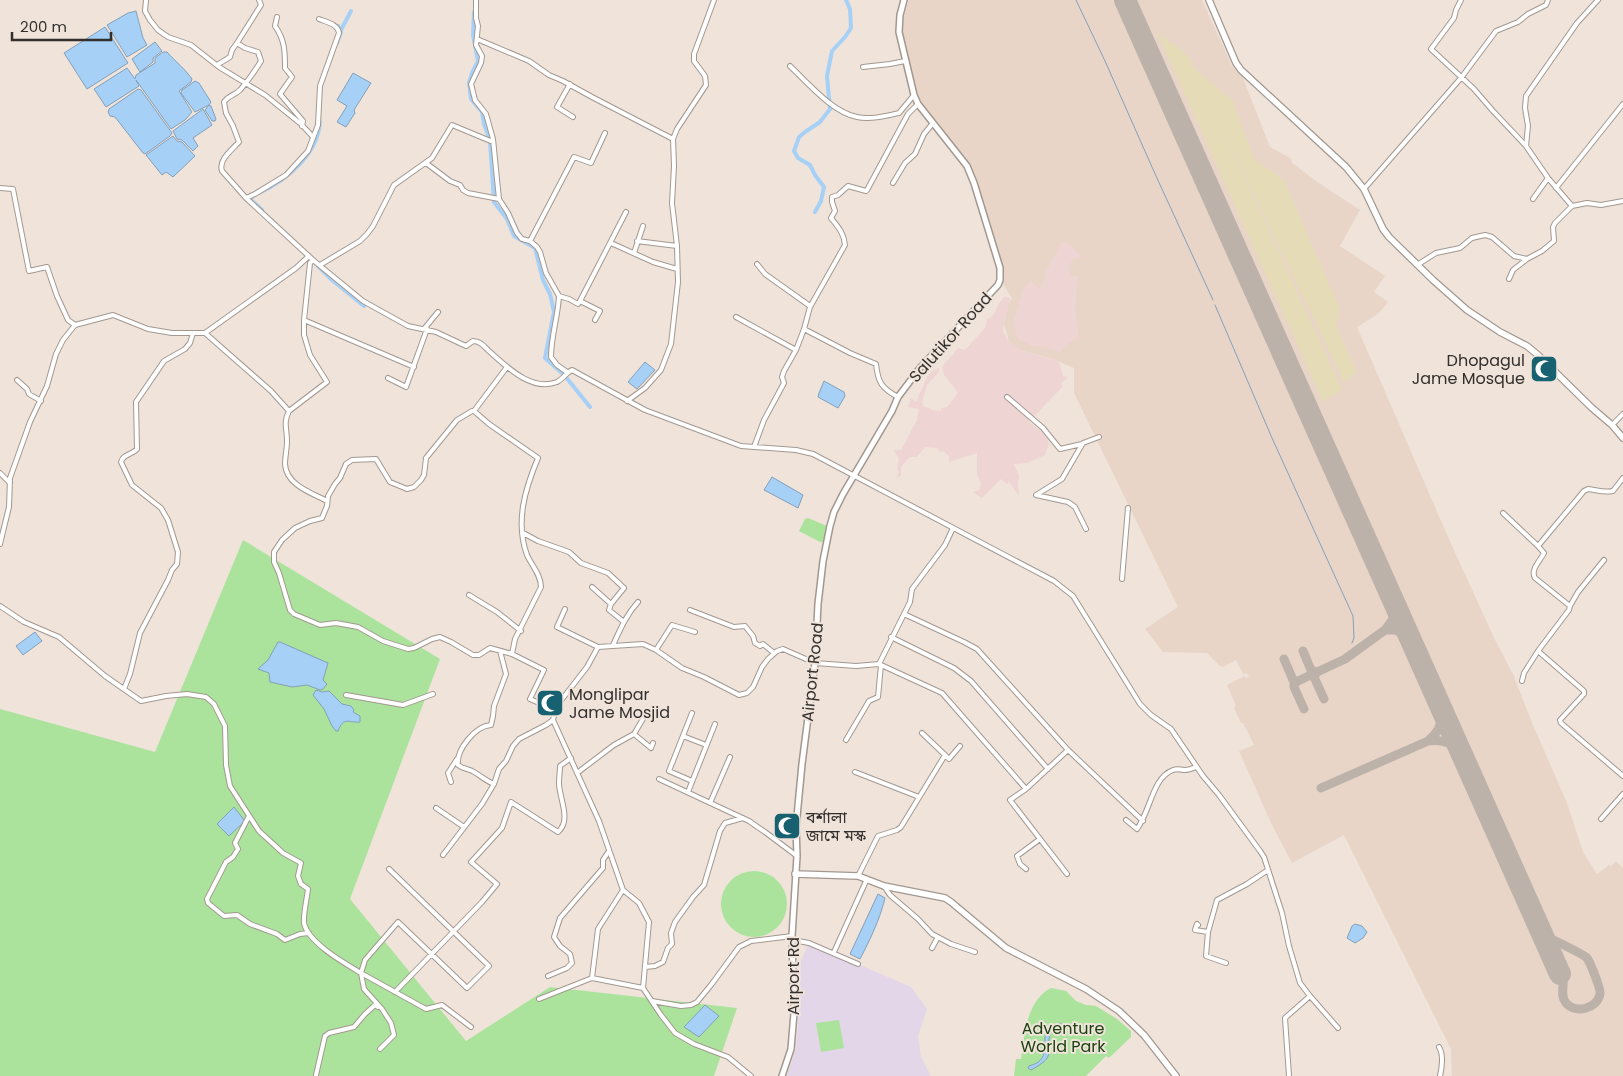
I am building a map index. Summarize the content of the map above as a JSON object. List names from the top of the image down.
{
  "streets": {
    "main road": ["Salutikor Road", "Airport Road", "Airport Rd"]
  },
  "crossings": [
    ["Salutikor Road", "Airport Road"],
    ["Airport Road", "Airport Rd"]
  ],
  "parks": ["Adventure World Park"],
  "places": {
    "mosque": ["Dhopagul Jame Mosque", "Monglipar Jame Mosjid", "বর্শালা জামে মস্ক"]
  },
  "scale_bar": "200 m"
}
